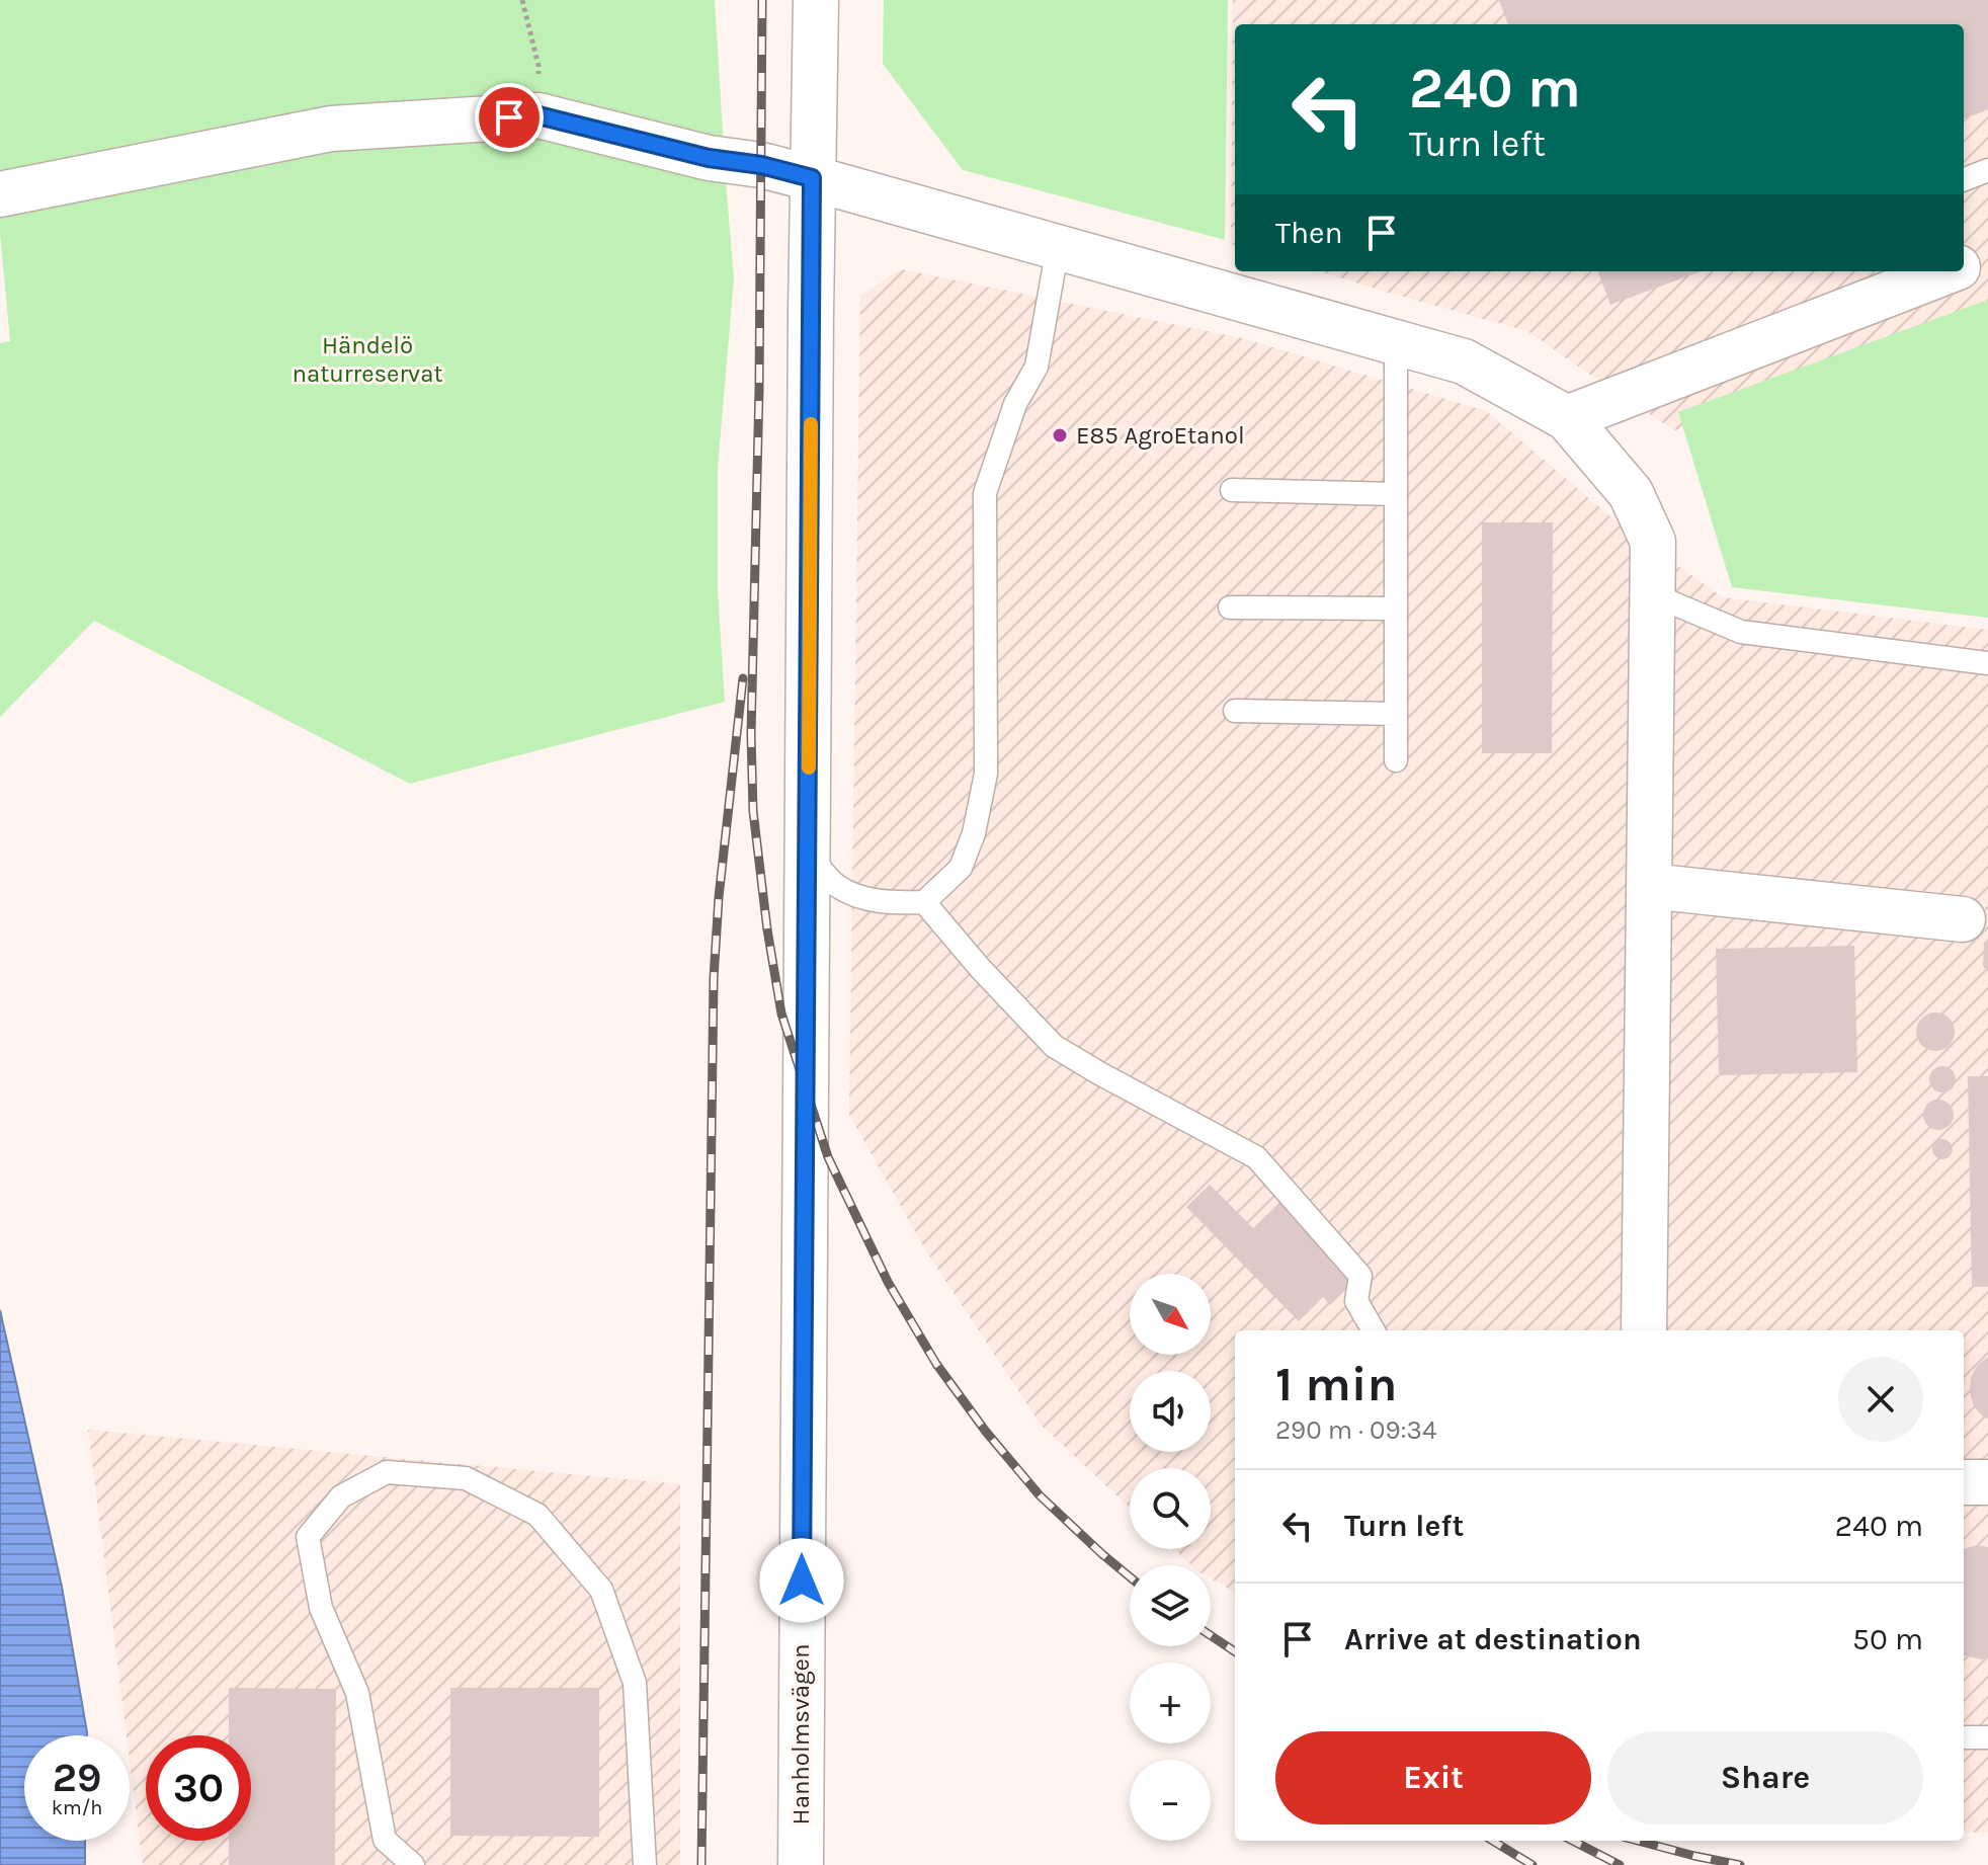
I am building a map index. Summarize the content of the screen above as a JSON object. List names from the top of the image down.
{
  "streets": {
    "street": ["Hanholmsvägen"]
  },
  "parks": ["Händelö naturreservat"],
  "places": ["E85 AgroEtanol"],
  "north": "bottom right",
  "page": {
    "turn": ["240 m", "Turn left"],
    "then": "Then",
    "map_buttons": ["+", "−"],
    "heading": ["1 min", "290 m · 09:34"],
    "list": [
      {
        "name": "Turn left",
        "value": "240 m"
      },
      {
        "name": "Arrive at destination",
        "value": "50 m"
      }
    ],
    "buttons": ["Exit", "Share"],
    "speed": "29 km/h",
    "limit": "30"
  }
}
